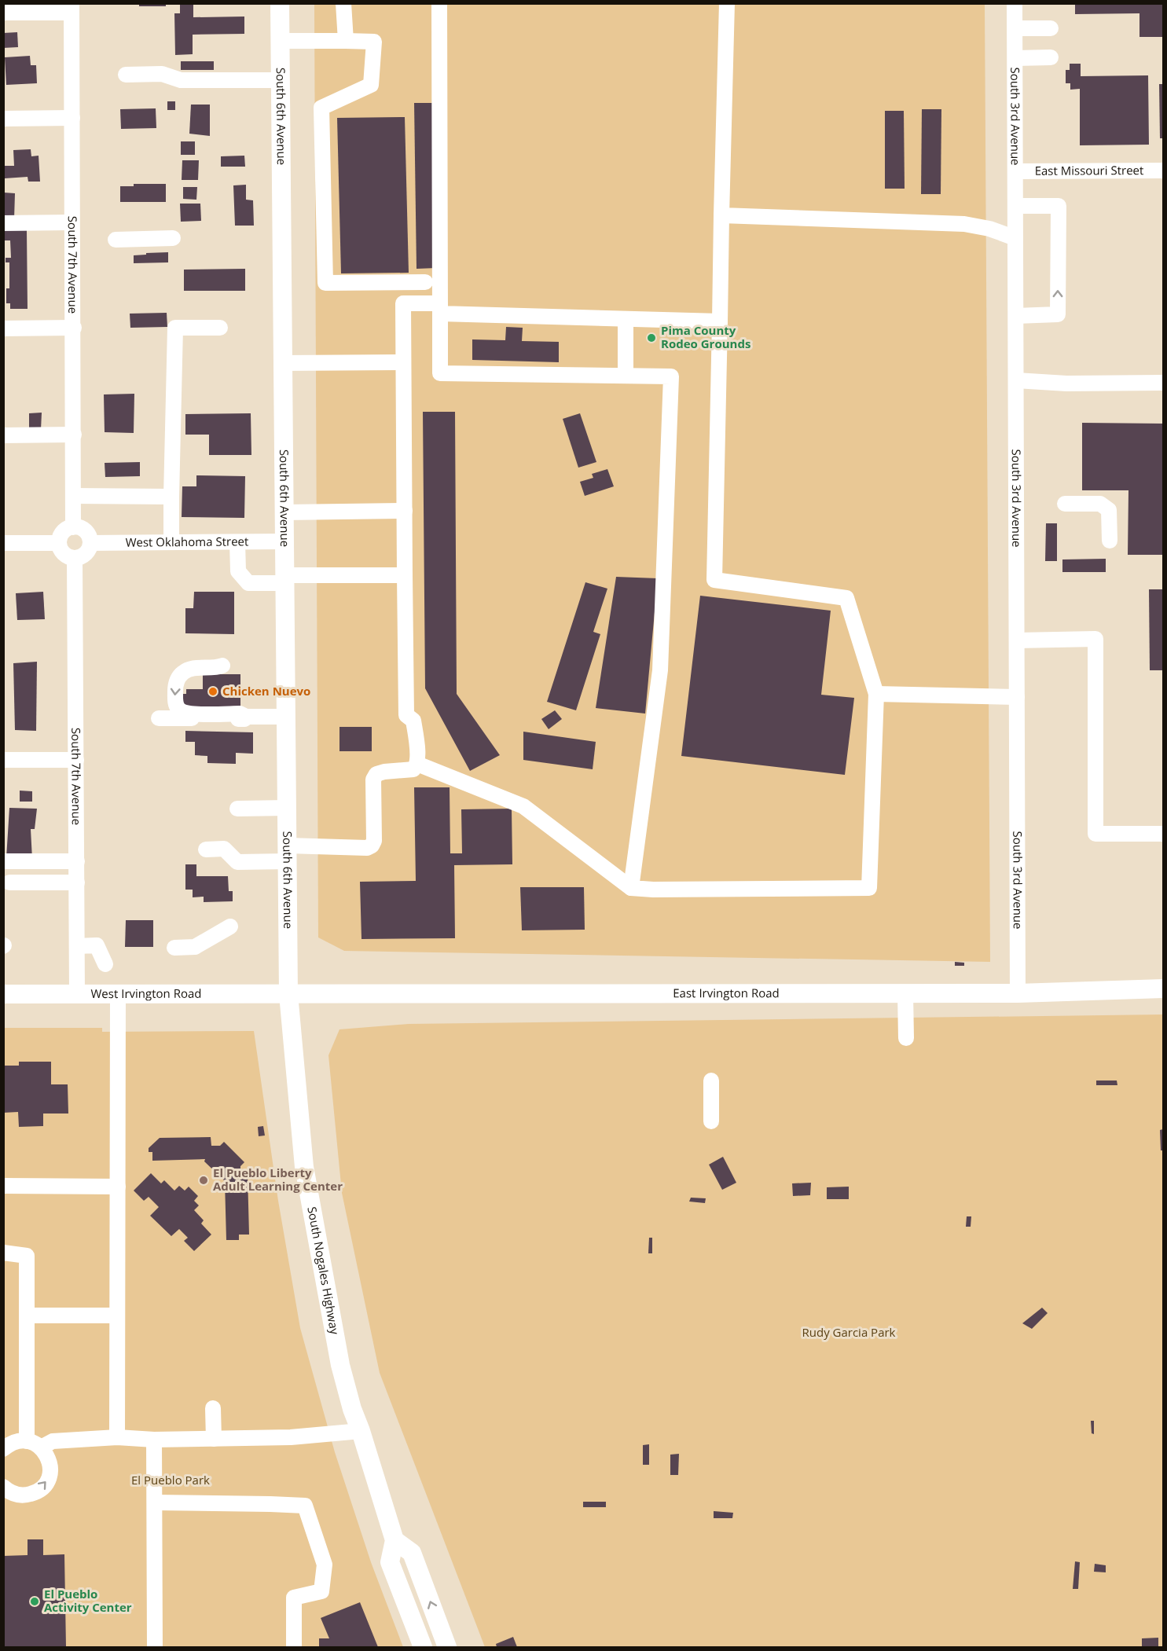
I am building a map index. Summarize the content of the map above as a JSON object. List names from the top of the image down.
{
  "streets": {
    "main road": [
      "South 6th Avenue",
      "West Irvington Road",
      "East Irvington Road",
      "South Nogales Highway"
    ],
    "street": [
      "South 3rd Avenue",
      "East Missouri Street",
      "South 7th Avenue",
      "West Oklahoma Street"
    ]
  },
  "crossings": [
    ["South 3rd Avenue", "East Missouri Street"],
    ["South 3rd Avenue", "East Irvington Road"],
    ["South 6th Avenue", "West Oklahoma Street"],
    ["South 6th Avenue", "West Irvington Road"],
    ["South 6th Avenue", "East Irvington Road"],
    ["South 6th Avenue", "South Nogales Highway"],
    ["South 7th Avenue", "West Oklahoma Street"],
    ["South 7th Avenue", "West Irvington Road"],
    ["West Irvington Road", "East Irvington Road"],
    ["West Irvington Road", "South Nogales Highway"],
    ["East Irvington Road", "South Nogales Highway"]
  ],
  "parks": ["Rudy Garcia Park", "El Pueblo Park"],
  "places": [
    "Pima County Rodeo Grounds",
    "Chicken Nuevo",
    "El Pueblo Liberty Adult Learning Center",
    "El Pueblo Activity Center"
  ]
}
